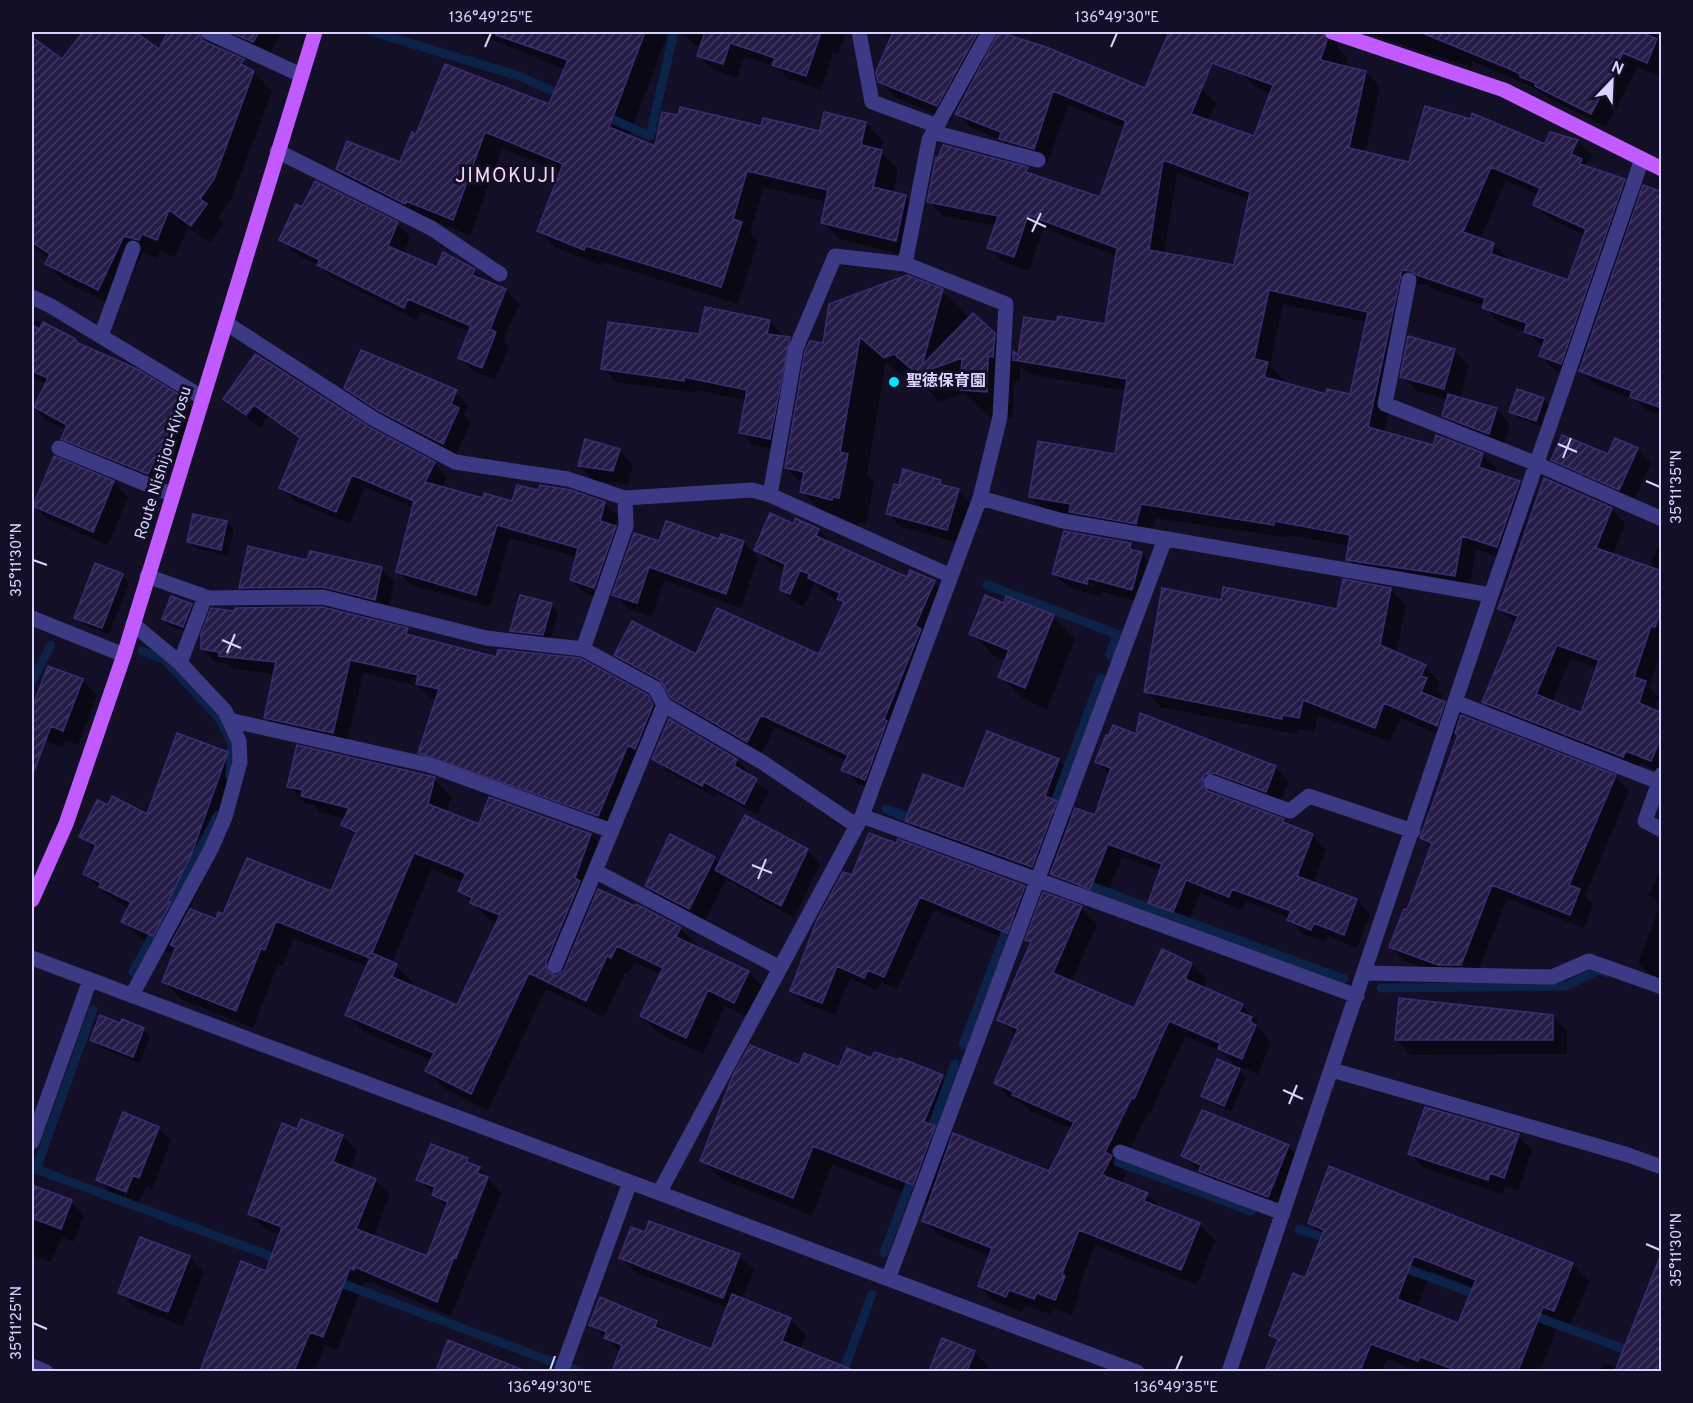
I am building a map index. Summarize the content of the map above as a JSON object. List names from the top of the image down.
{
  "streets": {
    "main road": ["Route Nishijou-Kiyosu"]
  },
  "districts": ["JIMOKUJI"],
  "places": ["聖徳保育園"],
  "north": "top right",
  "coordinates": [
    "136°49'25\"E",
    "136°49'30\"E",
    "35°11'35\"N",
    "35°11'30\"N",
    "35°11'25\"N",
    "136°49'35\"E"
  ]
}
